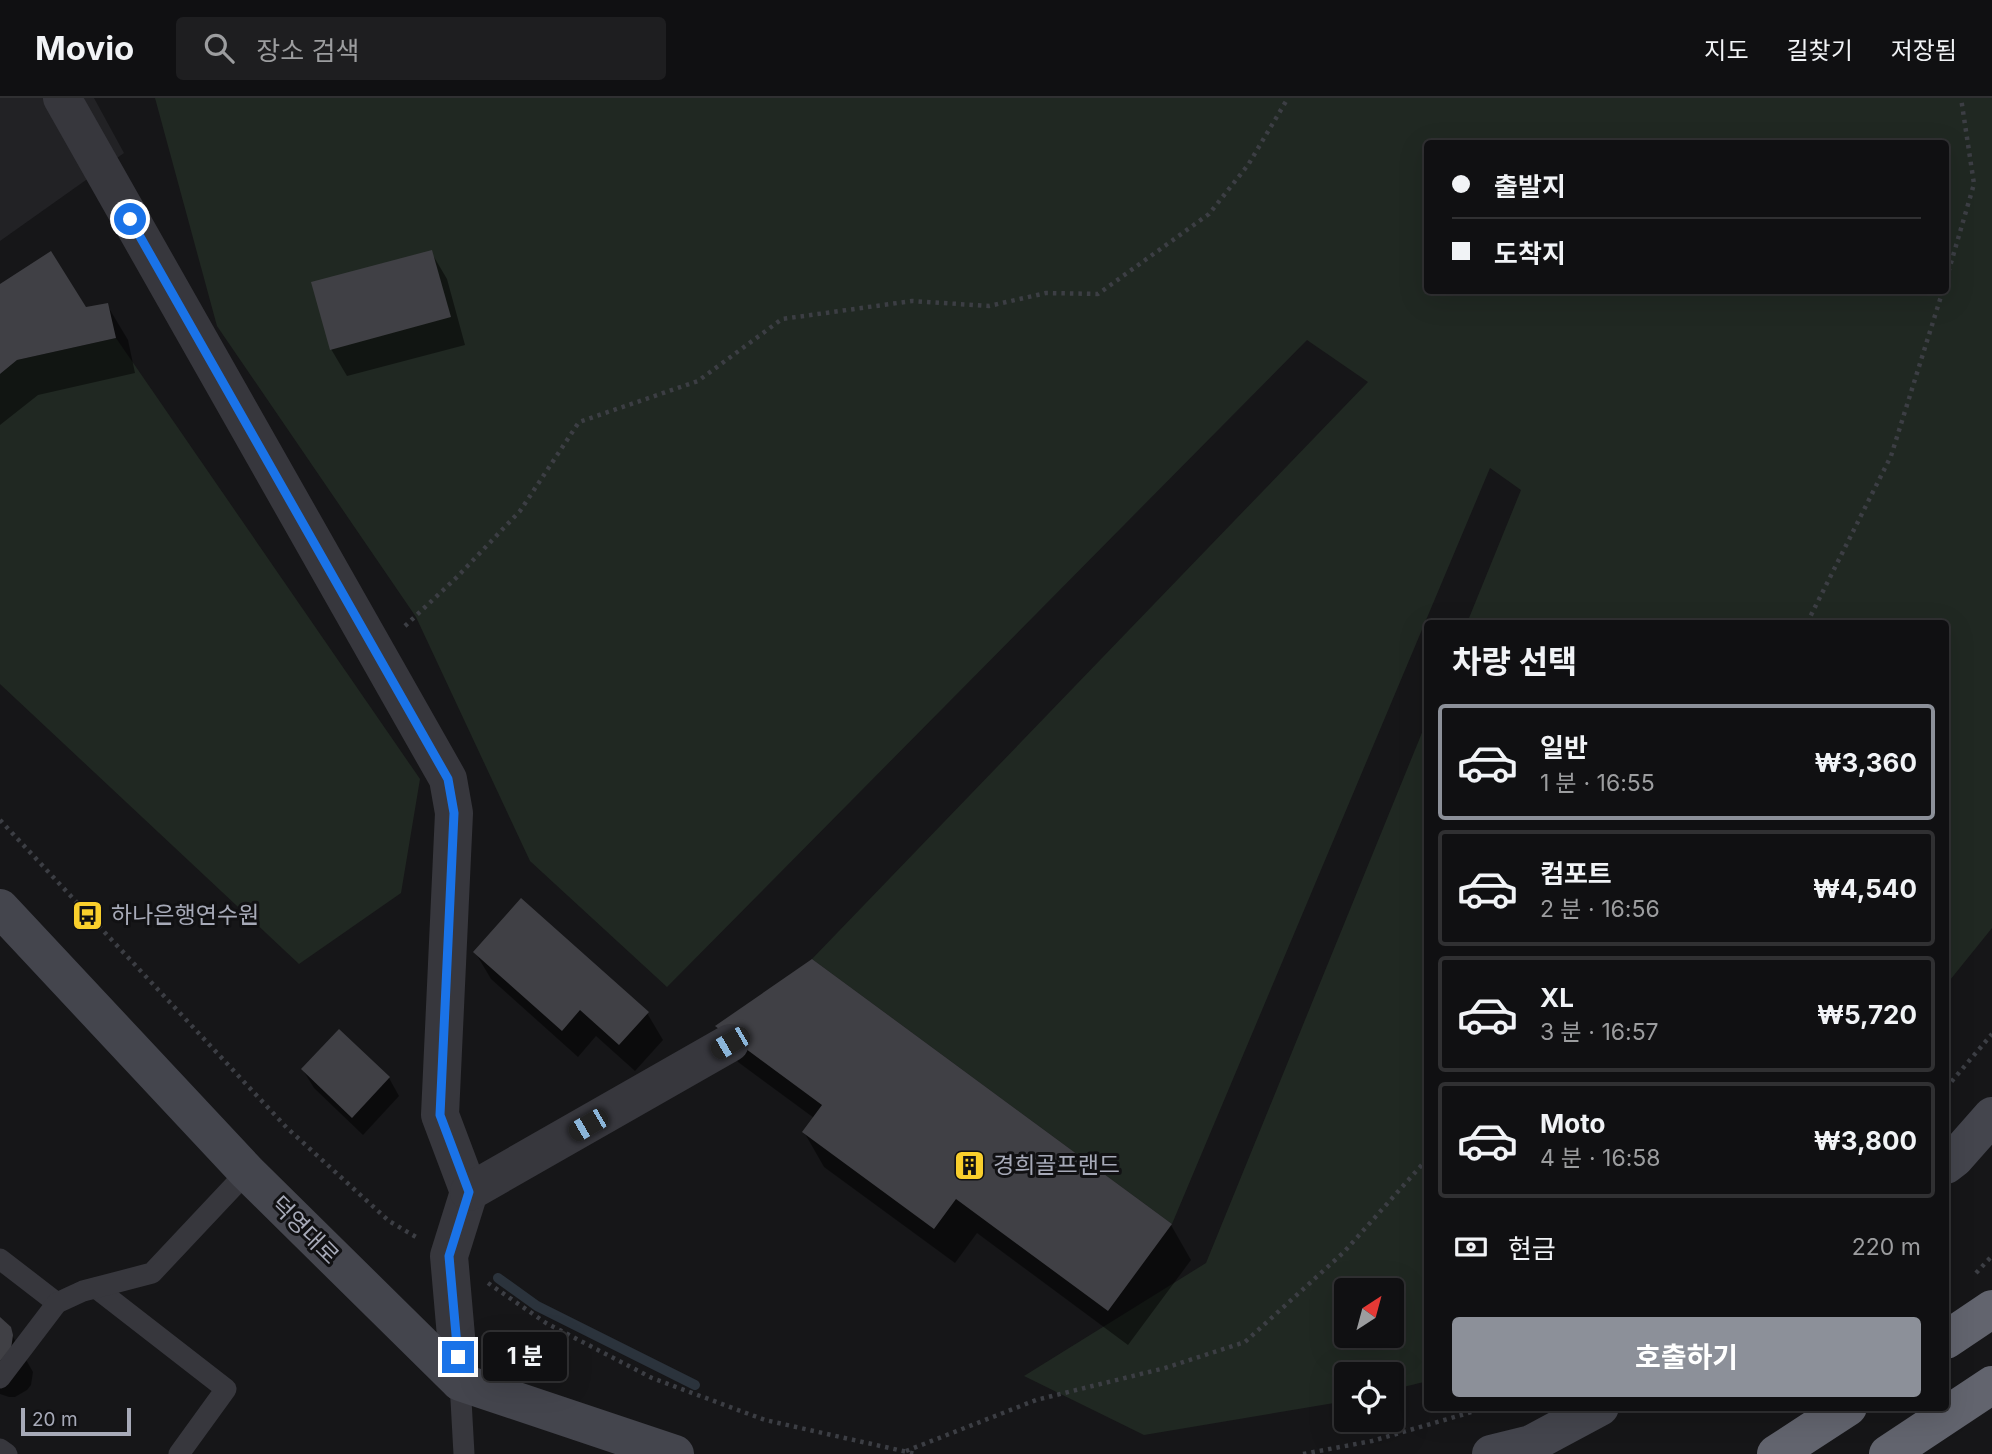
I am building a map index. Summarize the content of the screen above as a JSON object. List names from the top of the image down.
{
  "streets": {
    "main road": ["덕영대로"]
  },
  "places": {
    "bus stop": ["하나은행연수원"],
    "building": ["경희골프랜드"]
  },
  "scale_bar": "20 m",
  "north": "top right",
  "page": {
    "header": "Movio",
    "search": "장소 검색",
    "nav": ["지도", "길찾기", "저장됨"],
    "banner": ["출발지", "도착지"],
    "heading": "차량 선택",
    "list": [
      {
        "name": "일반",
        "note": "1 분 · 16:55",
        "value": "₩3,360"
      },
      {
        "name": "컴포트",
        "note": "2 분 · 16:56",
        "value": "₩4,540"
      },
      {
        "name": "XL",
        "note": "3 분 · 16:57",
        "value": "₩5,720"
      },
      {
        "name": "Moto",
        "note": "4 분 · 16:58",
        "value": "₩3,800"
      }
    ],
    "pay": ["현금", "220 m"],
    "buttons": "호출하기",
    "bubble": "1 분",
    "scale": "20 m"
  }
}
